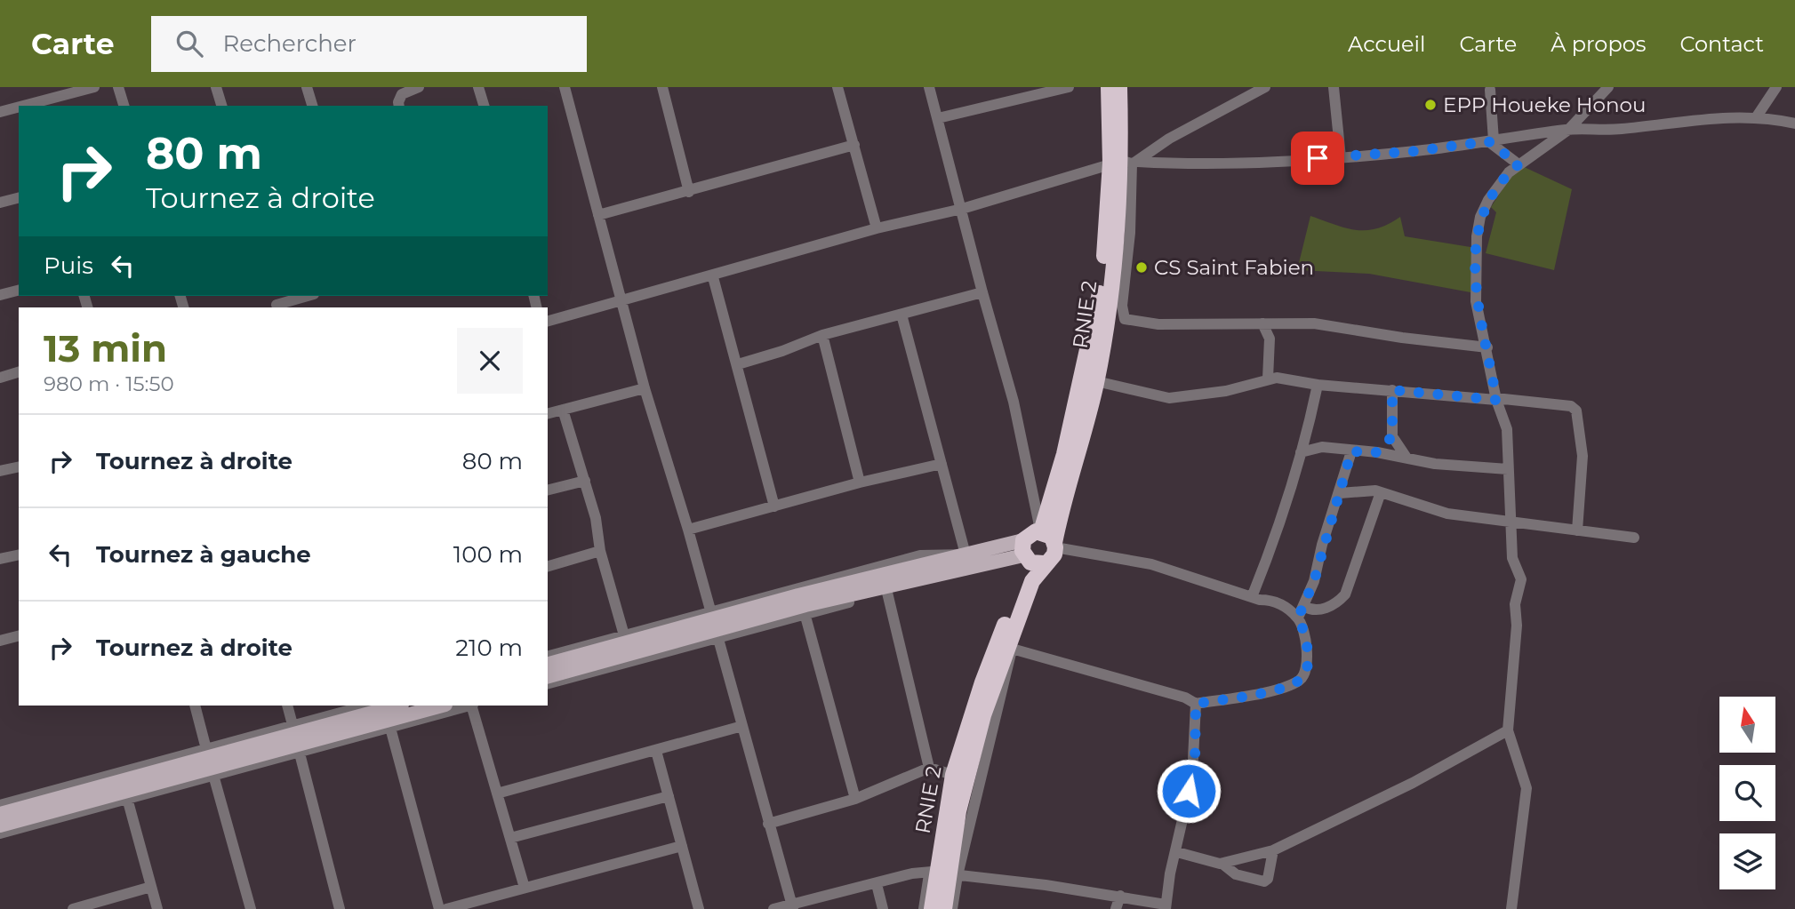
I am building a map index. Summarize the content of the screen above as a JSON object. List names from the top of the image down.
{
  "streets": {
    "highway": ["RNIE 2"]
  },
  "places": ["EPP Houeke Honou", "CS Saint Fabien"],
  "north": "top",
  "page": {
    "header": "Carte",
    "search": "Rechercher",
    "nav": [
      "Accueil",
      "Carte",
      "À propos",
      "Contact"
    ],
    "turn": ["80 m", "Tournez à droite"],
    "then": "Puis",
    "heading": ["13 min", "980 m · 15:50"],
    "list": [
      {
        "name": "Tournez à droite",
        "value": "80 m"
      },
      {
        "name": "Tournez à gauche",
        "value": "100 m"
      },
      {
        "name": "Tournez à droite",
        "value": "210 m"
      }
    ]
  }
}
